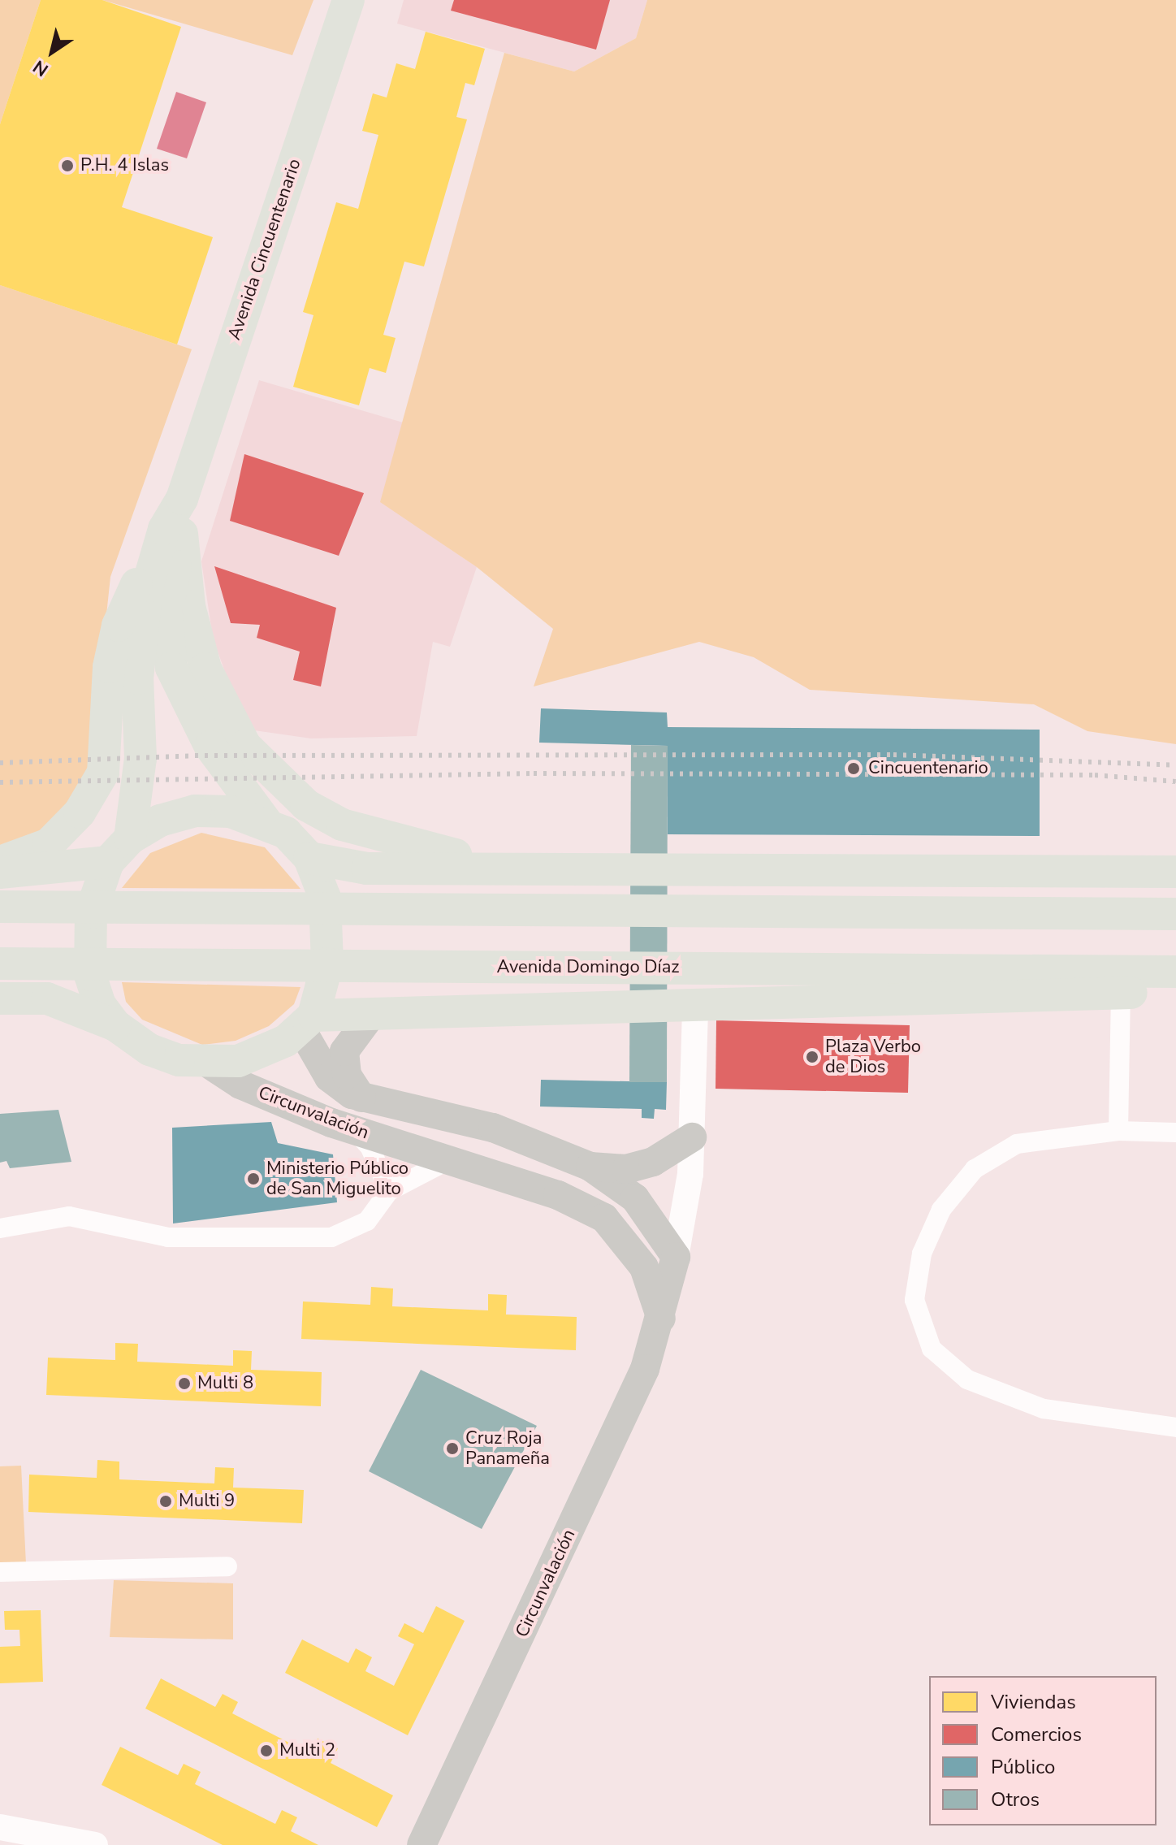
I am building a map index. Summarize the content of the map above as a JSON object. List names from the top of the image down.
{
  "streets": {
    "main road": ["Avenida Cincuentenario", "Avenida Domingo Díaz", "Circunvalación"]
  },
  "places": [
    "P.H. 4 Islas",
    "Cincuentenario",
    "Plaza Verbo de Dios",
    "Ministerio Público de San Miguelito",
    "Multi 8",
    "Cruz Roja Panameña",
    "Multi 9",
    "Multi 2"
  ],
  "legend": [
    "Viviendas",
    "Comercios",
    "Público",
    "Otros"
  ],
  "north": "bottom left"
}
